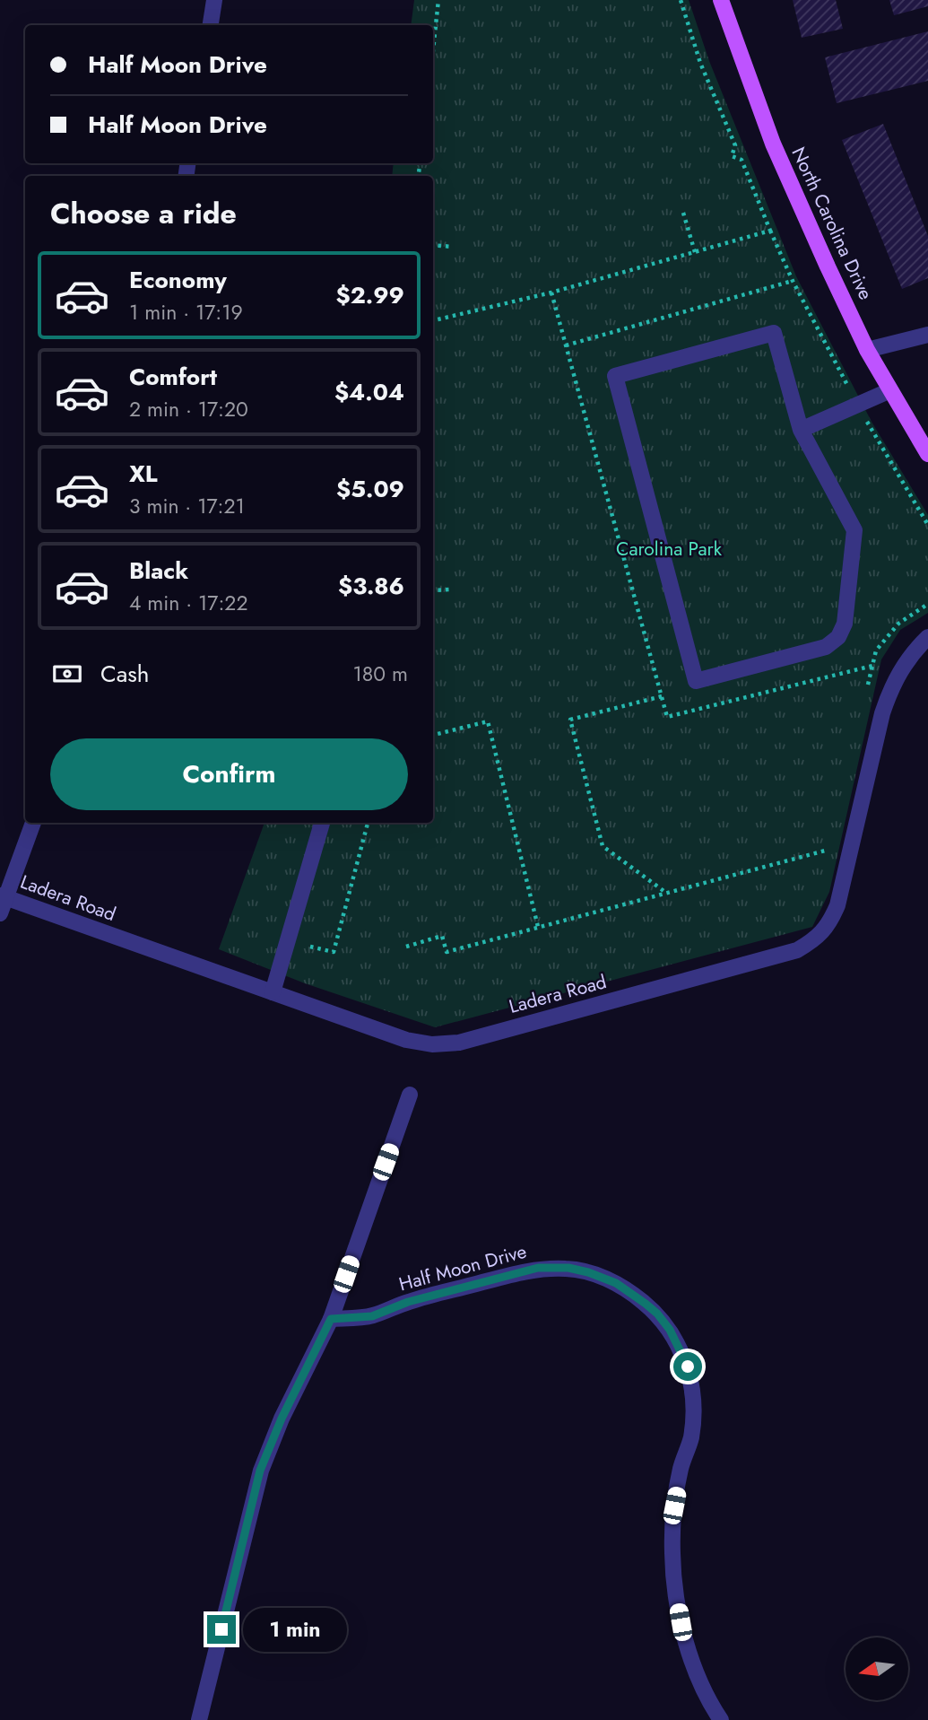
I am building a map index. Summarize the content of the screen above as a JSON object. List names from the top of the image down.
{
  "streets": {
    "main road": ["North Carolina Drive"],
    "street": ["Ladera Road", "Half Moon Drive"]
  },
  "parks": ["Carolina Park"],
  "north": "left",
  "page": {
    "banner": ["Half Moon Drive", "Half Moon Drive"],
    "heading": "Choose a ride",
    "list": [
      {
        "name": "Economy",
        "note": "1 min · 17:19",
        "value": "$2.99"
      },
      {
        "name": "Comfort",
        "note": "2 min · 17:20",
        "value": "$4.04"
      },
      {
        "name": "XL",
        "note": "3 min · 17:21",
        "value": "$5.09"
      },
      {
        "name": "Black",
        "note": "4 min · 17:22",
        "value": "$3.86"
      }
    ],
    "pay": ["Cash", "180 m"],
    "buttons": "Confirm",
    "bubble": "1 min"
  }
}
